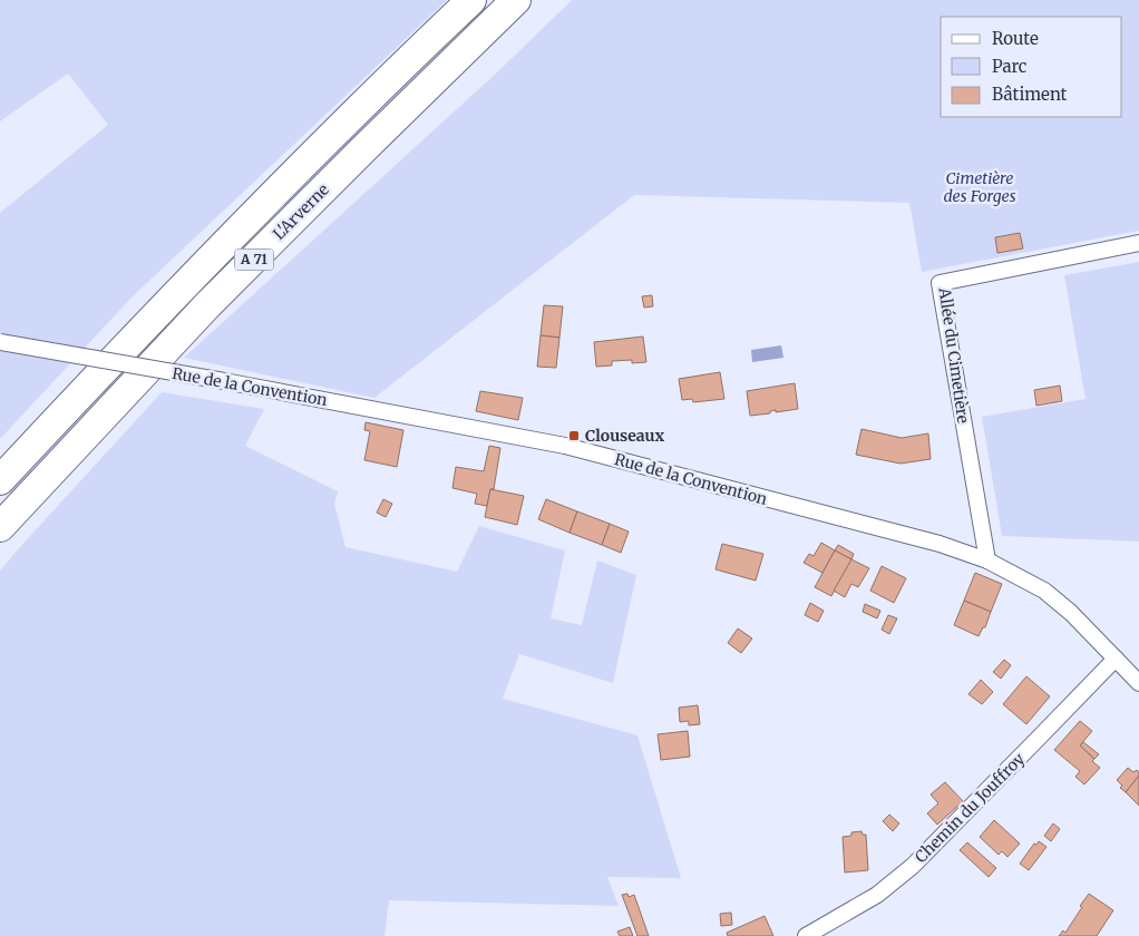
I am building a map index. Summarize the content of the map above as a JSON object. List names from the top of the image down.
{
  "streets": {
    "highway": ["L'Arverne", "A 71"],
    "street": ["Allée du Cimetière", "Rue de la Convention", "Chemin du Jouffroy"]
  },
  "crossings": [
    ["Allée du Cimetière", "Rue de la Convention"],
    ["Rue de la Convention", "Chemin du Jouffroy"]
  ],
  "parks": ["Cimetière des Forges"],
  "places": {
    "transit": ["Clouseaux"]
  },
  "legend": ["Route", "Parc", "Bâtiment"]
}
